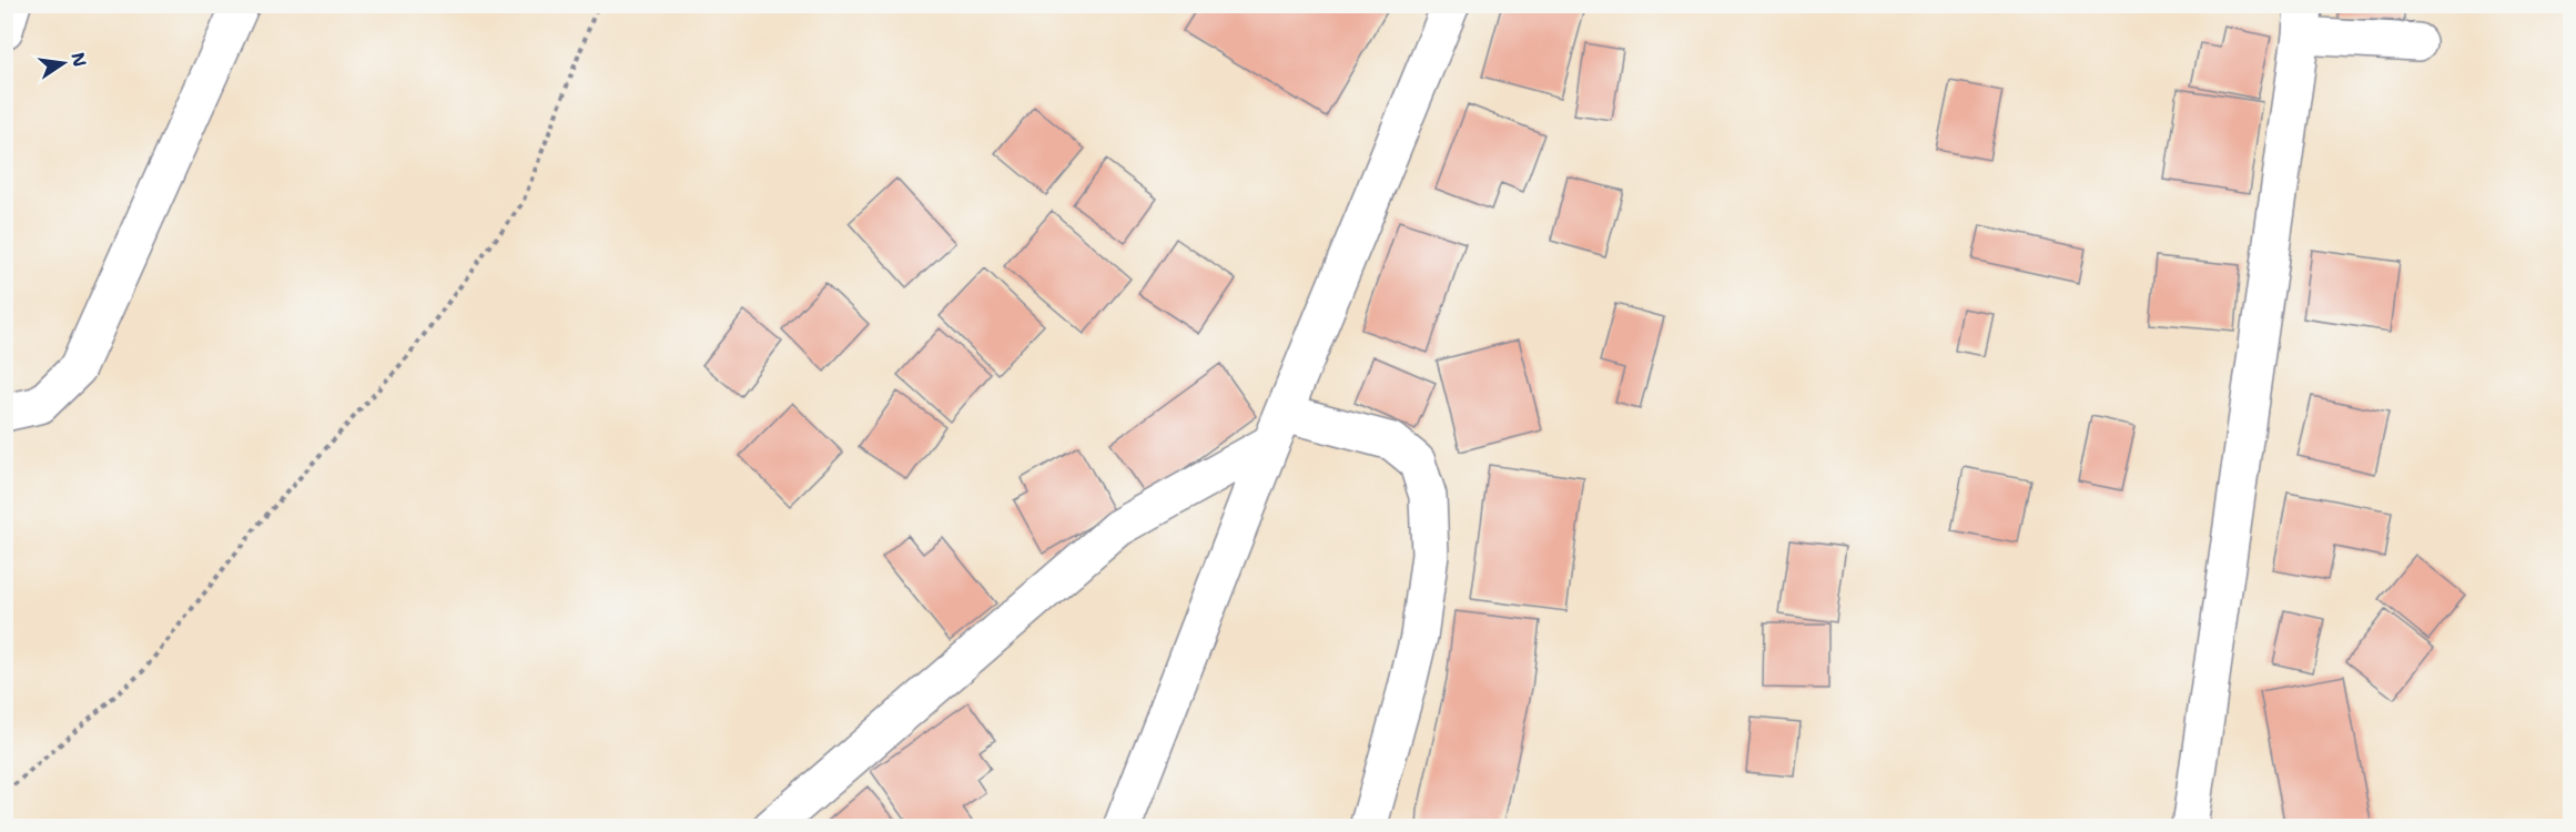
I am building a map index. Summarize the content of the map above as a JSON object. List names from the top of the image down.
{
  "north": "right"
}
